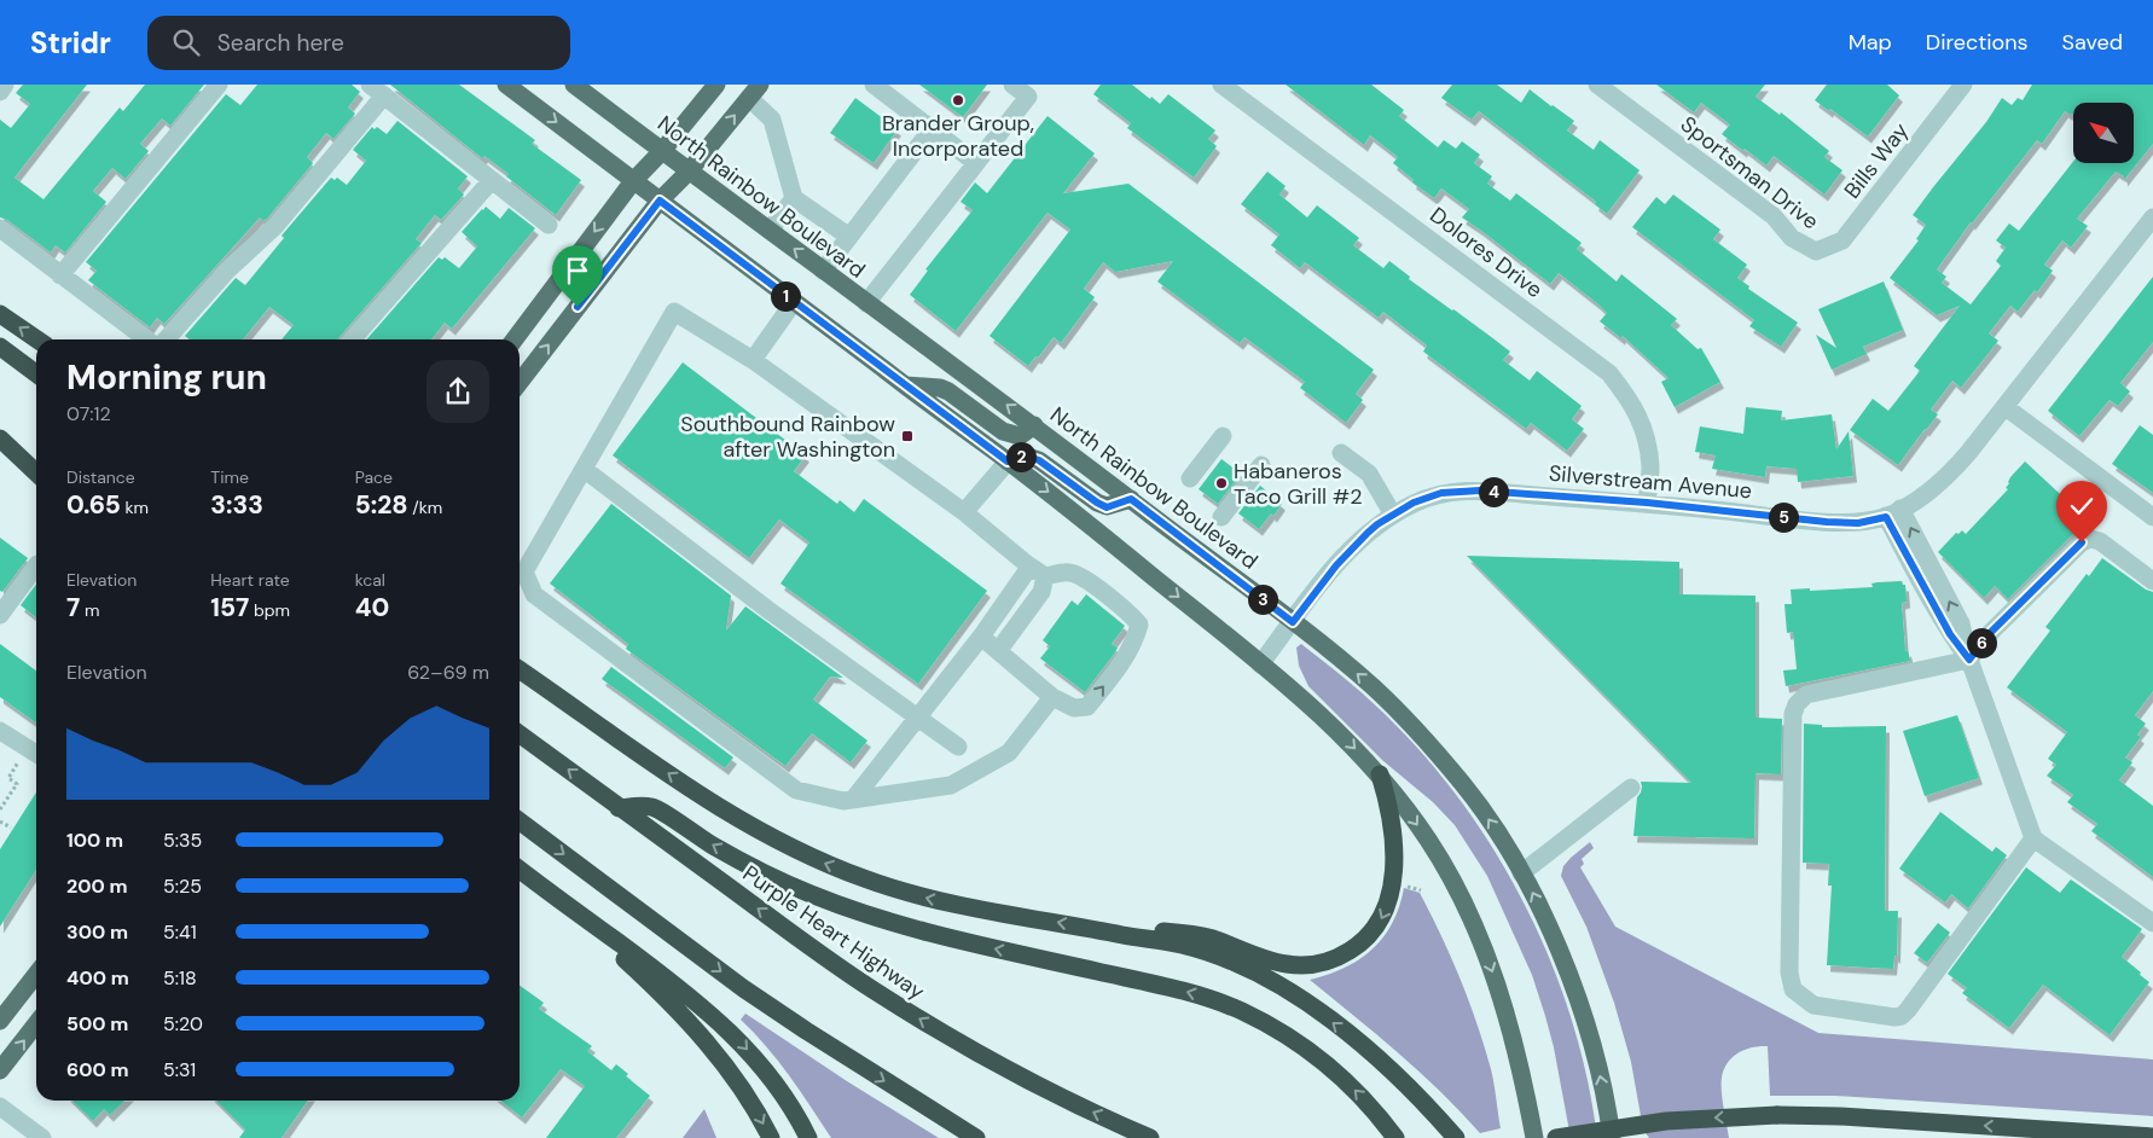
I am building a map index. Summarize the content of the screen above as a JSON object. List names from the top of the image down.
{
  "streets": {
    "highway": ["Purple Heart Highway"],
    "main road": ["North Rainbow Boulevard"],
    "street": [
      "Bills Way",
      "Sportsman Drive",
      "Dolores Drive",
      "Silverstream Avenue"
    ]
  },
  "crossings": [
    ["Bills Way", "Sportsman Drive"],
    ["North Rainbow Boulevard", "Silverstream Avenue"],
    ["Dolores Drive", "Silverstream Avenue"]
  ],
  "places": {
    "other": ["Brander Group, Incorporated", "Habaneros Taco Grill #2"],
    "transit": ["Southbound Rainbow after Washington"]
  },
  "north": "top left",
  "page": {
    "header": "Stridr",
    "search": "Search here",
    "nav": ["Map", "Directions", "Saved"],
    "pins": [
      "1",
      "2",
      "4",
      "5",
      "3",
      "6"
    ],
    "heading": ["Morning run", "07:12"],
    "stats": [
      ["Distance", "0.65 km"],
      ["Time", "3:33"],
      ["Pace", "5:28 /km"],
      ["Elevation", "7 m"],
      ["Heart rate", "157 bpm"],
      ["kcal", "40"]
    ],
    "chart": ["Elevation", "62–69 m"],
    "list": [
      {
        "name": "100 m",
        "note": "5:35"
      },
      {
        "name": "200 m",
        "note": "5:25"
      },
      {
        "name": "300 m",
        "note": "5:41"
      },
      {
        "name": "400 m",
        "note": "5:18"
      },
      {
        "name": "500 m",
        "note": "5:20"
      },
      {
        "name": "600 m",
        "note": "5:31"
      }
    ]
  }
}
